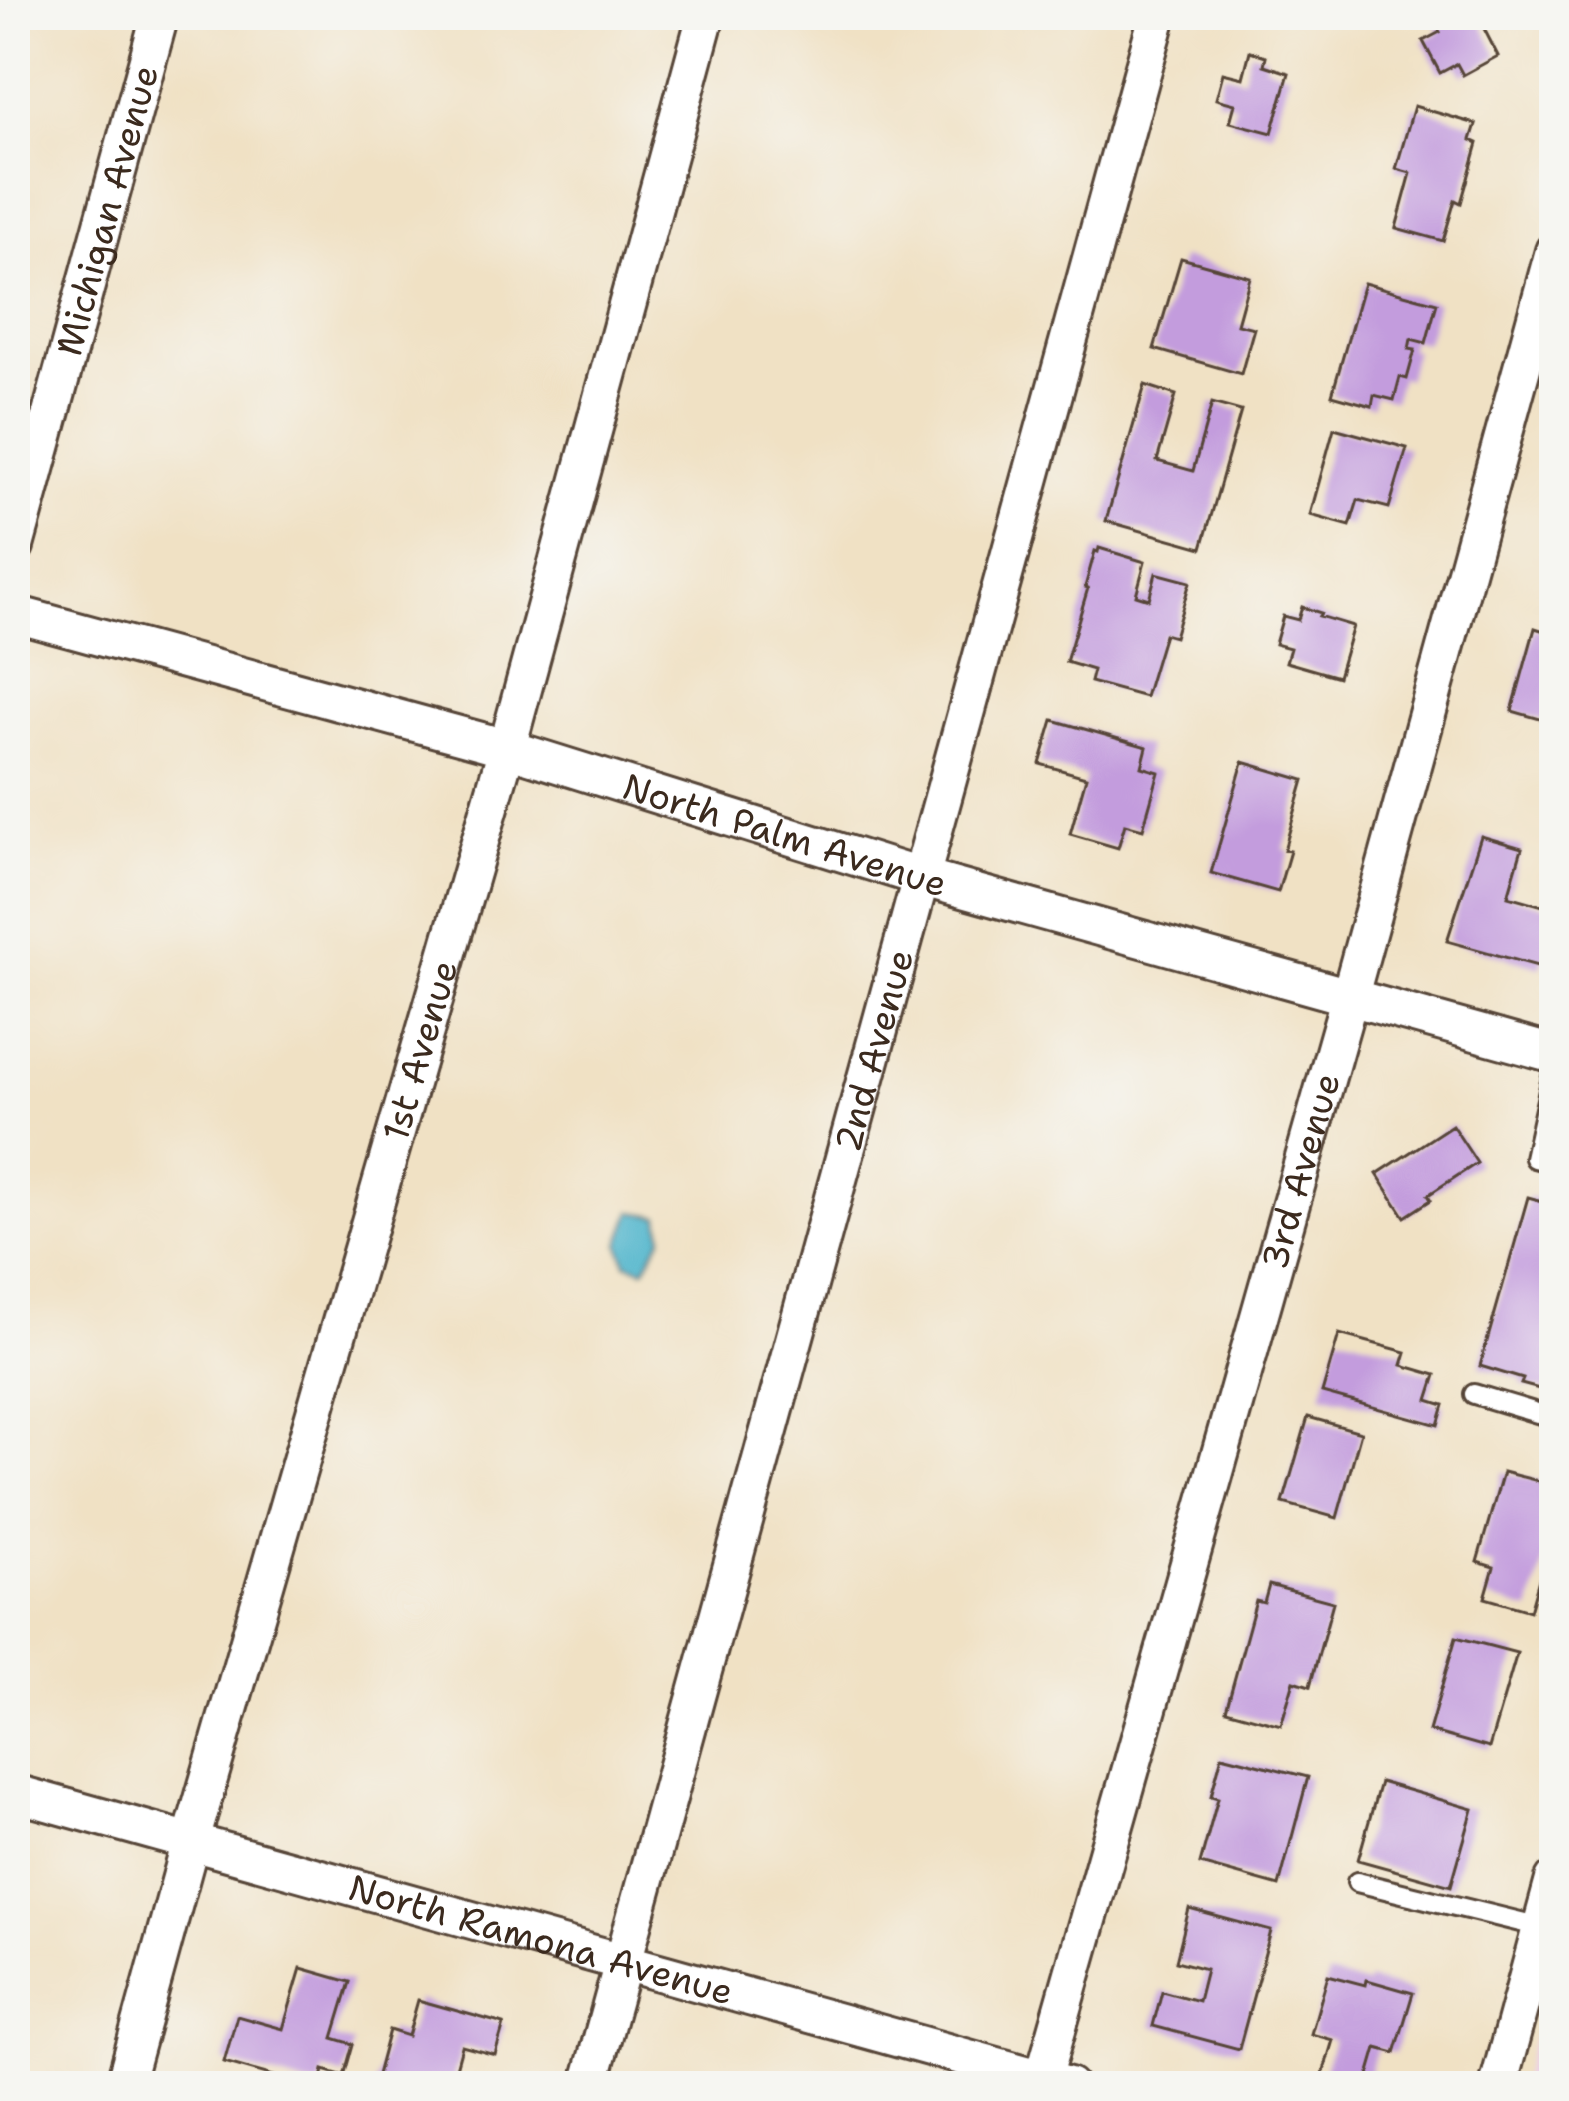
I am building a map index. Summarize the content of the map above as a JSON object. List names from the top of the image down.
{
  "streets": {
    "street": [
      "Michigan Avenue",
      "North Palm Avenue",
      "2nd Avenue",
      "1st Avenue",
      "3rd Avenue",
      "North Ramona Avenue"
    ]
  },
  "crossings": [
    ["North Palm Avenue", "2nd Avenue"],
    ["North Palm Avenue", "1st Avenue"],
    ["North Palm Avenue", "3rd Avenue"],
    ["2nd Avenue", "North Ramona Avenue"],
    ["1st Avenue", "North Ramona Avenue"],
    ["3rd Avenue", "North Ramona Avenue"]
  ]
}
